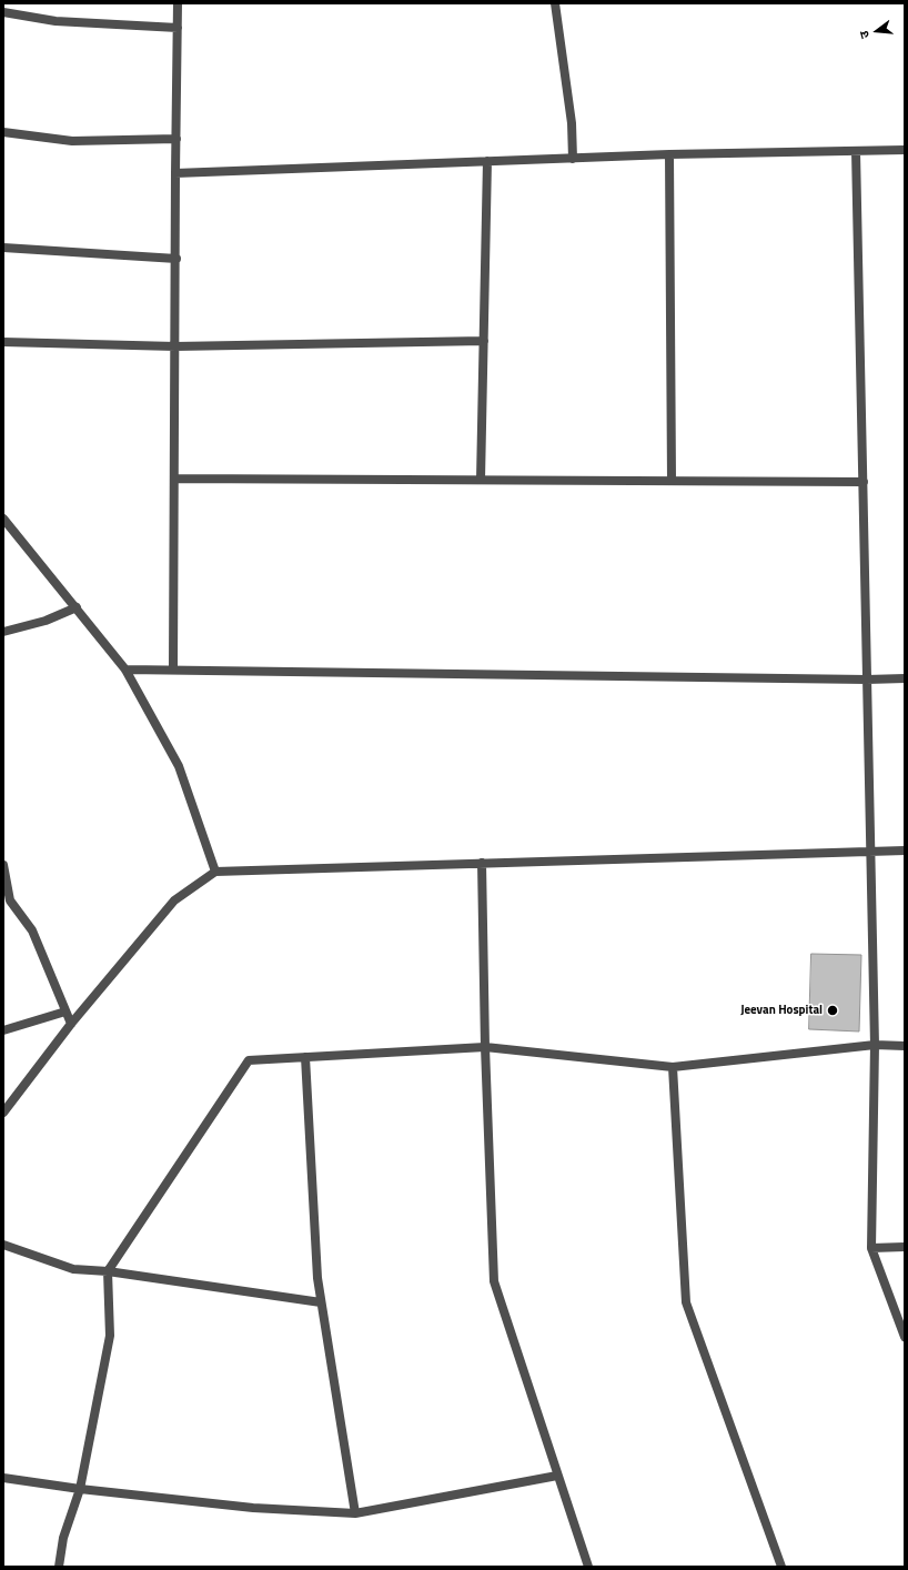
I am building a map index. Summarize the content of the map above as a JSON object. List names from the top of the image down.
{
  "places": ["Jeevan Hospital"],
  "north": "left"
}
